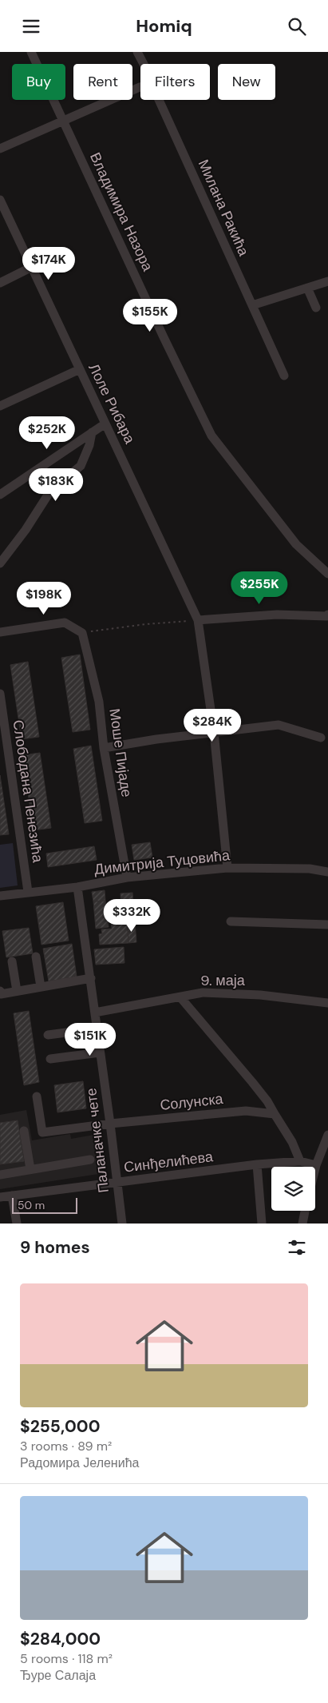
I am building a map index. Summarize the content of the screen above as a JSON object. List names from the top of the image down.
{
  "streets": {
    "street": [
      "Милана Ракића",
      "Владимира Назора",
      "Лоле Рибара",
      "Моше Пијаде",
      "Слободана Пенезића",
      "Димитрија Туцовића",
      "9. маја",
      "Солунска",
      "Паланачке чете",
      "Синђелићева"
    ]
  },
  "crossings": [
    ["Лоле Рибара", "Димитрија Туцовића"],
    ["Моше Пијаде", "Димитрија Туцовића"],
    ["Слободана Пенезића", "Димитрија Туцовића"],
    ["Димитрија Туцовића", "Паланачке чете"],
    ["9. маја", "Паланачке чете"],
    ["Солунска", "Паланачке чете"],
    ["Паланачке чете", "Синђелићева"]
  ],
  "scale_bar": "50 m",
  "page": {
    "header": "Homiq",
    "chip": [
      "Buy",
      "Rent",
      "Filters",
      "New"
    ],
    "price": [
      "$174K",
      "$155K",
      "$252K",
      "$183K",
      "$255K",
      "$198K",
      "$284K",
      "$332K",
      "$151K"
    ],
    "scale": "50 m",
    "heading": "9 homes",
    "list": [
      {
        "name": "$255,000",
        "note": "3 rooms · 89 m² · Радомира Јеленића"
      },
      {
        "name": "$284,000",
        "note": "5 rooms · 118 m² · Ђуре Салаја"
      }
    ]
  }
}
